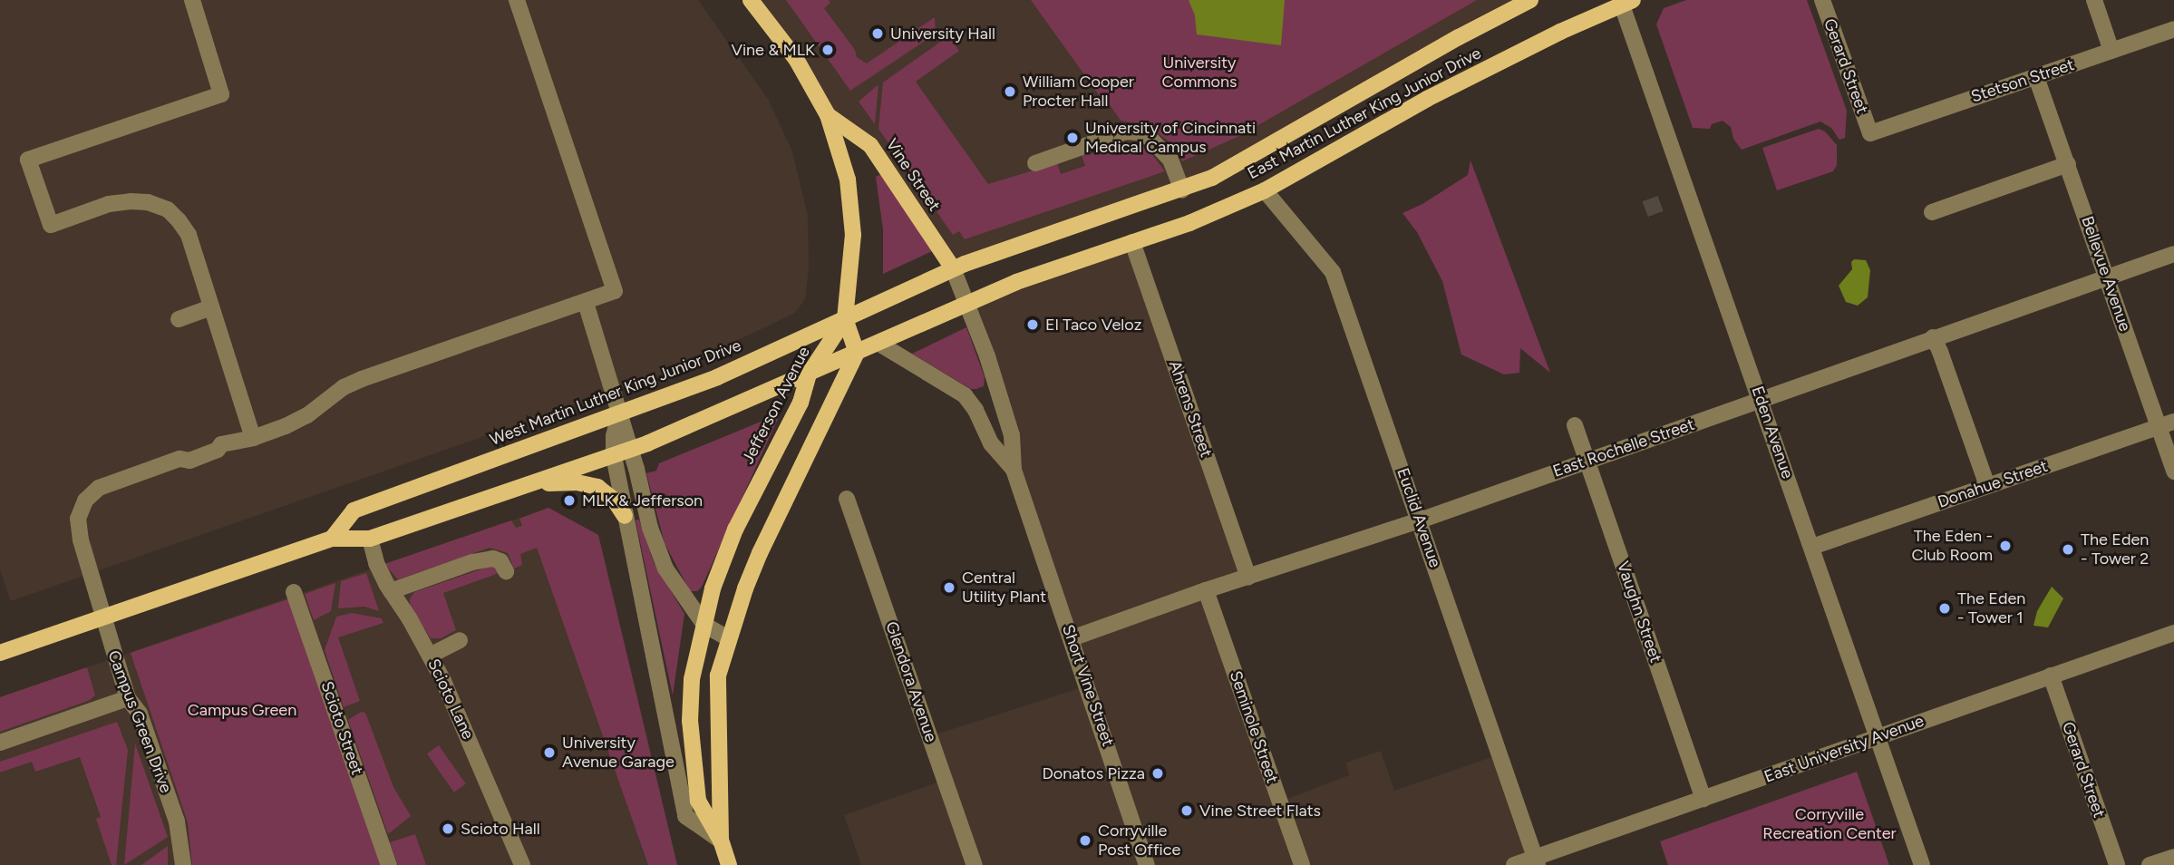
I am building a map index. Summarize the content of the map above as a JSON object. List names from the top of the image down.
{
  "streets": {
    "main road": [
      "East Martin Luther King Junior Drive",
      "Vine Street",
      "West Martin Luther King Junior Drive",
      "Jefferson Avenue"
    ],
    "street": [
      "Gerard Street",
      "Stetson Street",
      "Bellevue Avenue",
      "Ahrens Street",
      "Eden Avenue",
      "East Rochelle Street",
      "Donahue Street",
      "Euclid Avenue",
      "Vaughn Street",
      "Glendora Avenue",
      "Short Vine Street",
      "Scioto Lane",
      "Campus Green Drive",
      "Seminole Street",
      "Scioto Street",
      "East University Avenue"
    ]
  },
  "crossings": [
    ["Gerard Street", "Stetson Street"],
    ["Gerard Street", "East University Avenue"],
    ["Stetson Street", "Bellevue Avenue"],
    ["East Martin Luther King Junior Drive", "Vine Street"],
    ["East Martin Luther King Junior Drive", "West Martin Luther King Junior Drive"],
    ["East Martin Luther King Junior Drive", "Ahrens Street"],
    ["East Martin Luther King Junior Drive", "Eden Avenue"],
    ["East Martin Luther King Junior Drive", "Euclid Avenue"],
    ["East Martin Luther King Junior Drive", "Short Vine Street"],
    ["Vine Street", "West Martin Luther King Junior Drive"],
    ["Vine Street", "Jefferson Avenue"],
    ["Vine Street", "Short Vine Street"],
    ["Bellevue Avenue", "East Rochelle Street"],
    ["Bellevue Avenue", "Donahue Street"],
    ["West Martin Luther King Junior Drive", "Jefferson Avenue"],
    ["West Martin Luther King Junior Drive", "Short Vine Street"],
    ["Ahrens Street", "East Rochelle Street"],
    ["Eden Avenue", "East Rochelle Street"],
    ["Eden Avenue", "Donahue Street"],
    ["Eden Avenue", "East University Avenue"],
    ["East Rochelle Street", "Euclid Avenue"],
    ["East Rochelle Street", "Vaughn Street"],
    ["East Rochelle Street", "Short Vine Street"],
    ["East Rochelle Street", "Seminole Street"],
    ["Euclid Avenue", "East University Avenue"],
    ["Vaughn Street", "East University Avenue"]
  ],
  "parks": ["University Commons", "Campus Green", "Corryville Recreation Center"],
  "places": [
    "University Hall",
    "Vine & MLK",
    "William Cooper Procter Hall",
    "University of Cincinnati Medical Campus",
    "El Taco Veloz",
    "MLK & Jefferson",
    "The Eden - Club Room",
    "The Eden - Tower 2",
    "Central Utility Plant",
    "The Eden - Tower 1",
    "University Avenue Garage",
    "Donatos Pizza",
    "Vine Street Flats",
    "Scioto Hall",
    "Corryville Post Office"
  ]
}
